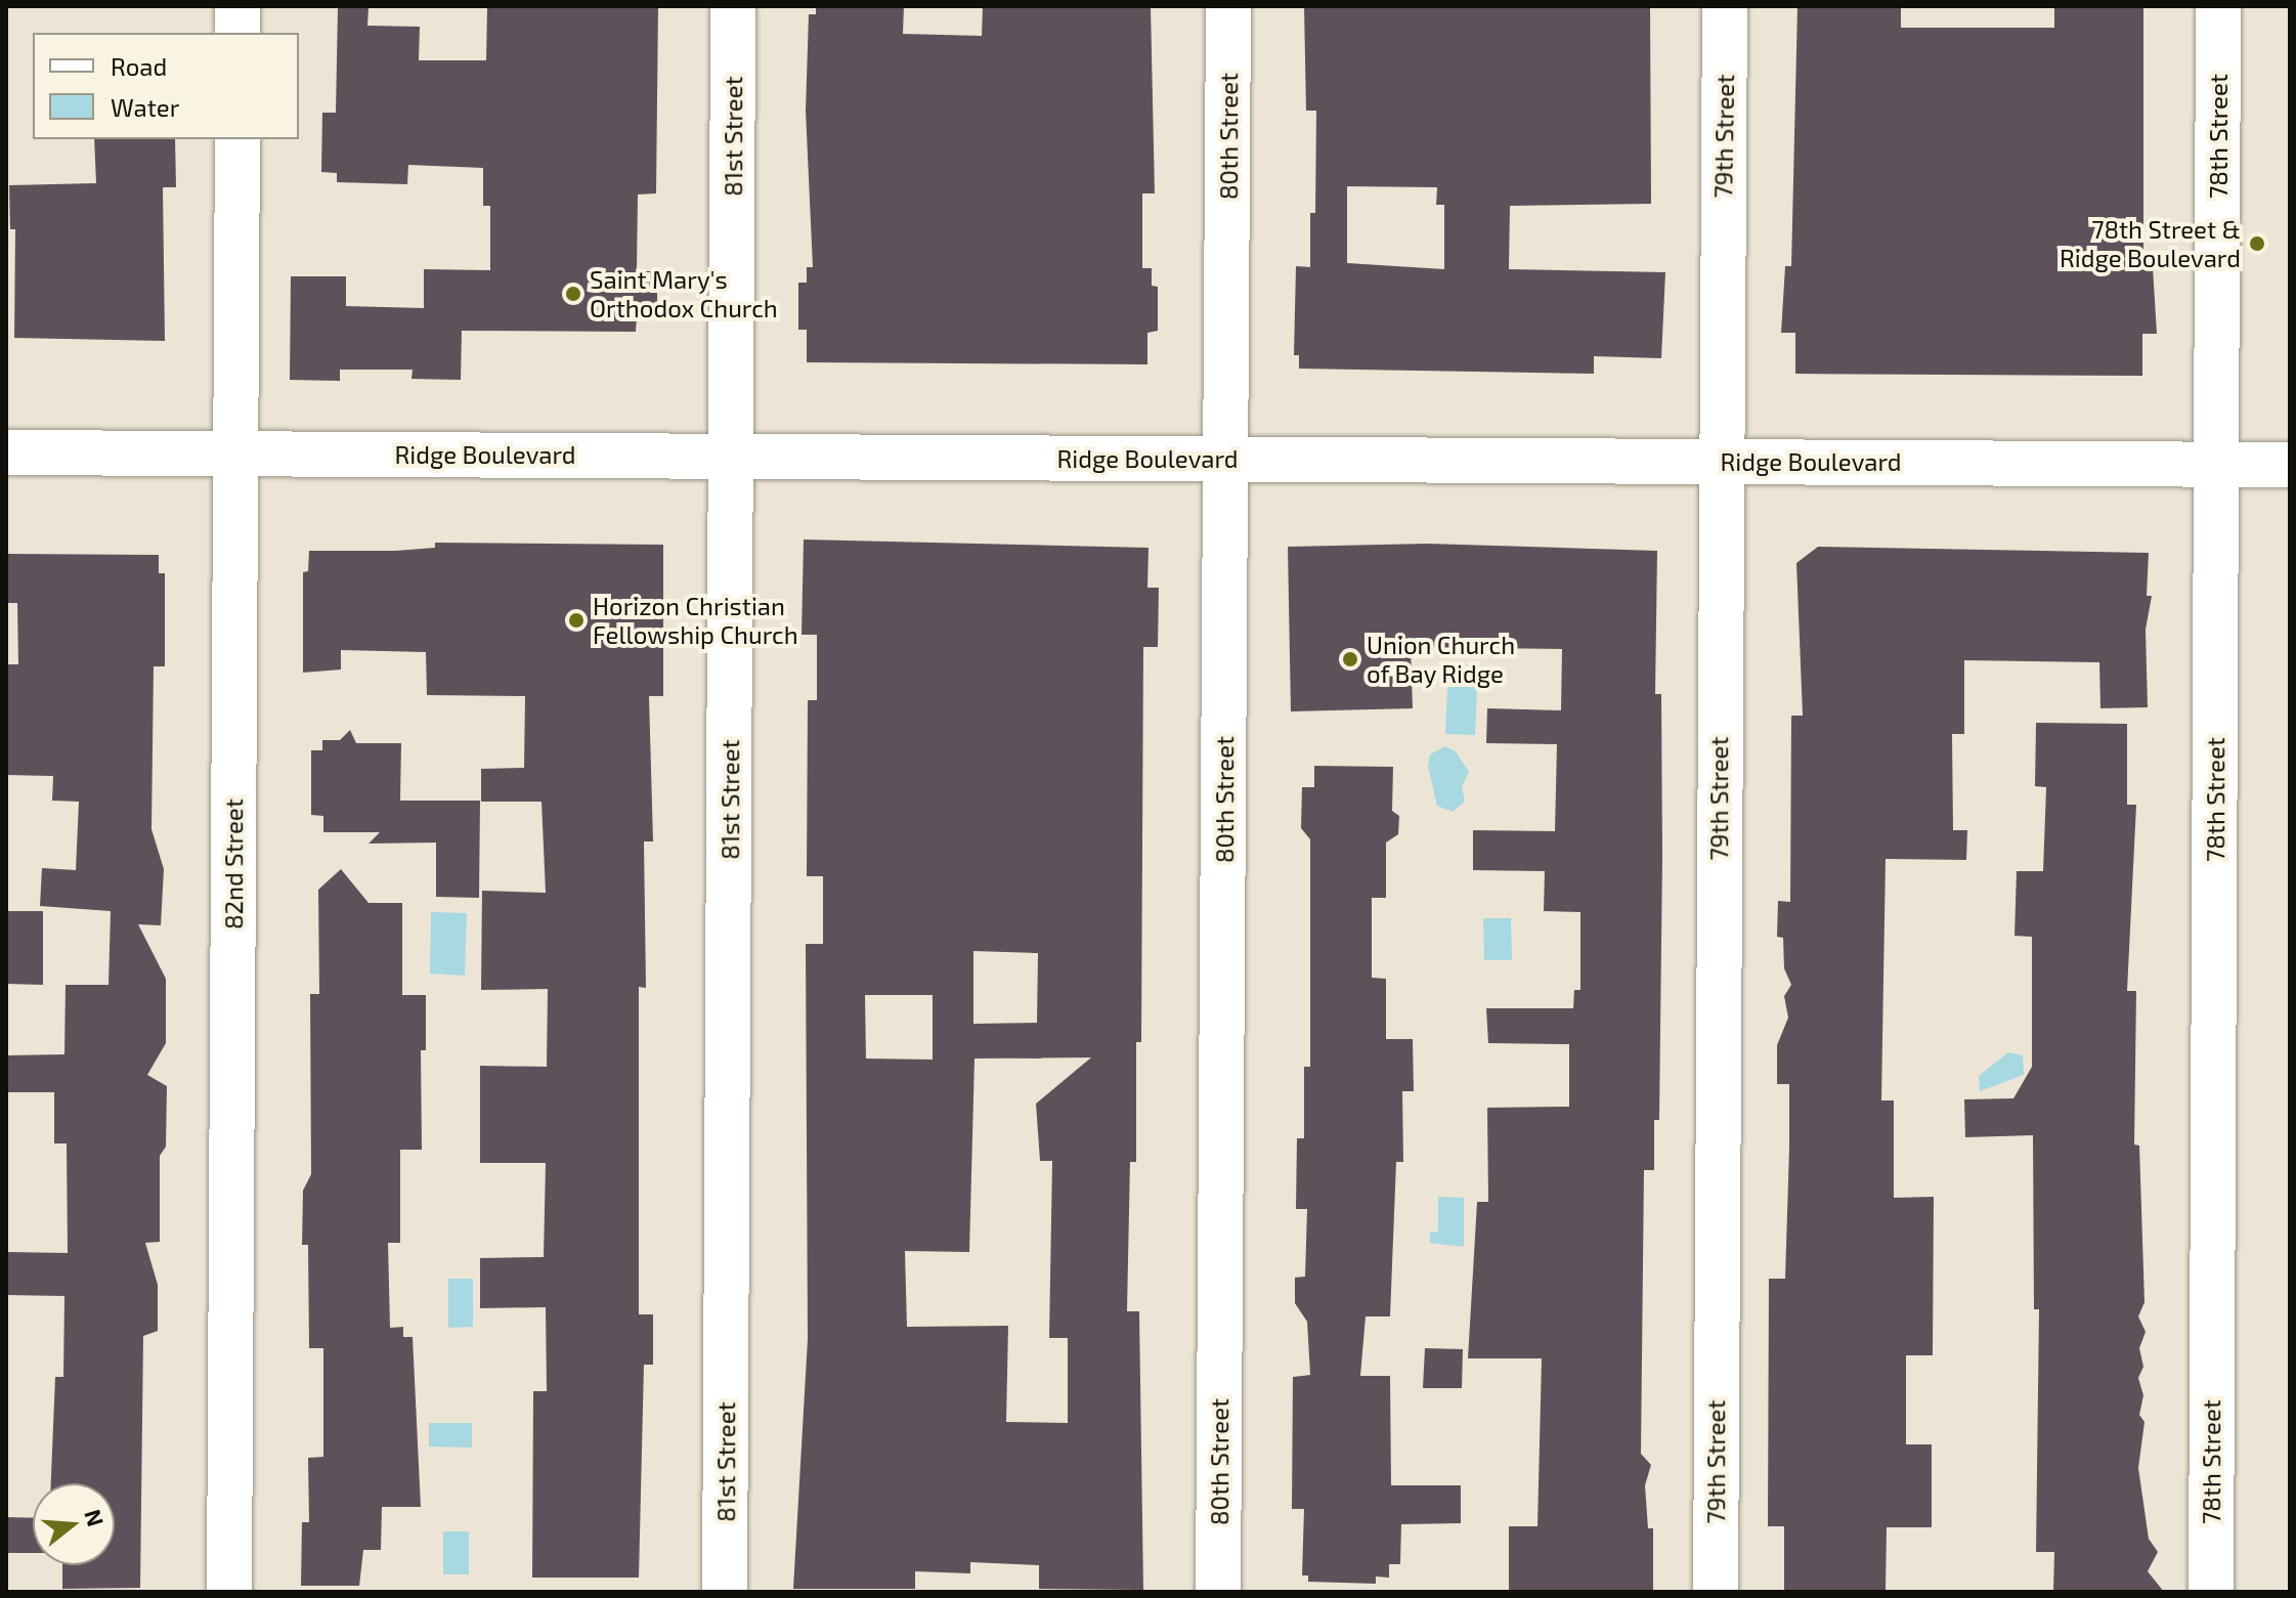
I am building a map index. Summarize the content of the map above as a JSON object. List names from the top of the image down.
{
  "streets": {
    "street": [
      "81st Street",
      "80th Street",
      "79th Street",
      "78th Street",
      "Ridge Boulevard",
      "82nd Street"
    ]
  },
  "crossings": [
    ["81st Street", "Ridge Boulevard"],
    ["80th Street", "Ridge Boulevard"],
    ["79th Street", "Ridge Boulevard"],
    ["78th Street", "Ridge Boulevard"],
    ["Ridge Boulevard", "82nd Street"]
  ],
  "places": [
    "78th Street & Ridge Boulevard",
    "Saint Mary's Orthodox Church",
    "Horizon Christian Fellowship Church",
    "Union Church of Bay Ridge"
  ],
  "legend": ["Road", "Water"],
  "north": "right"
}
